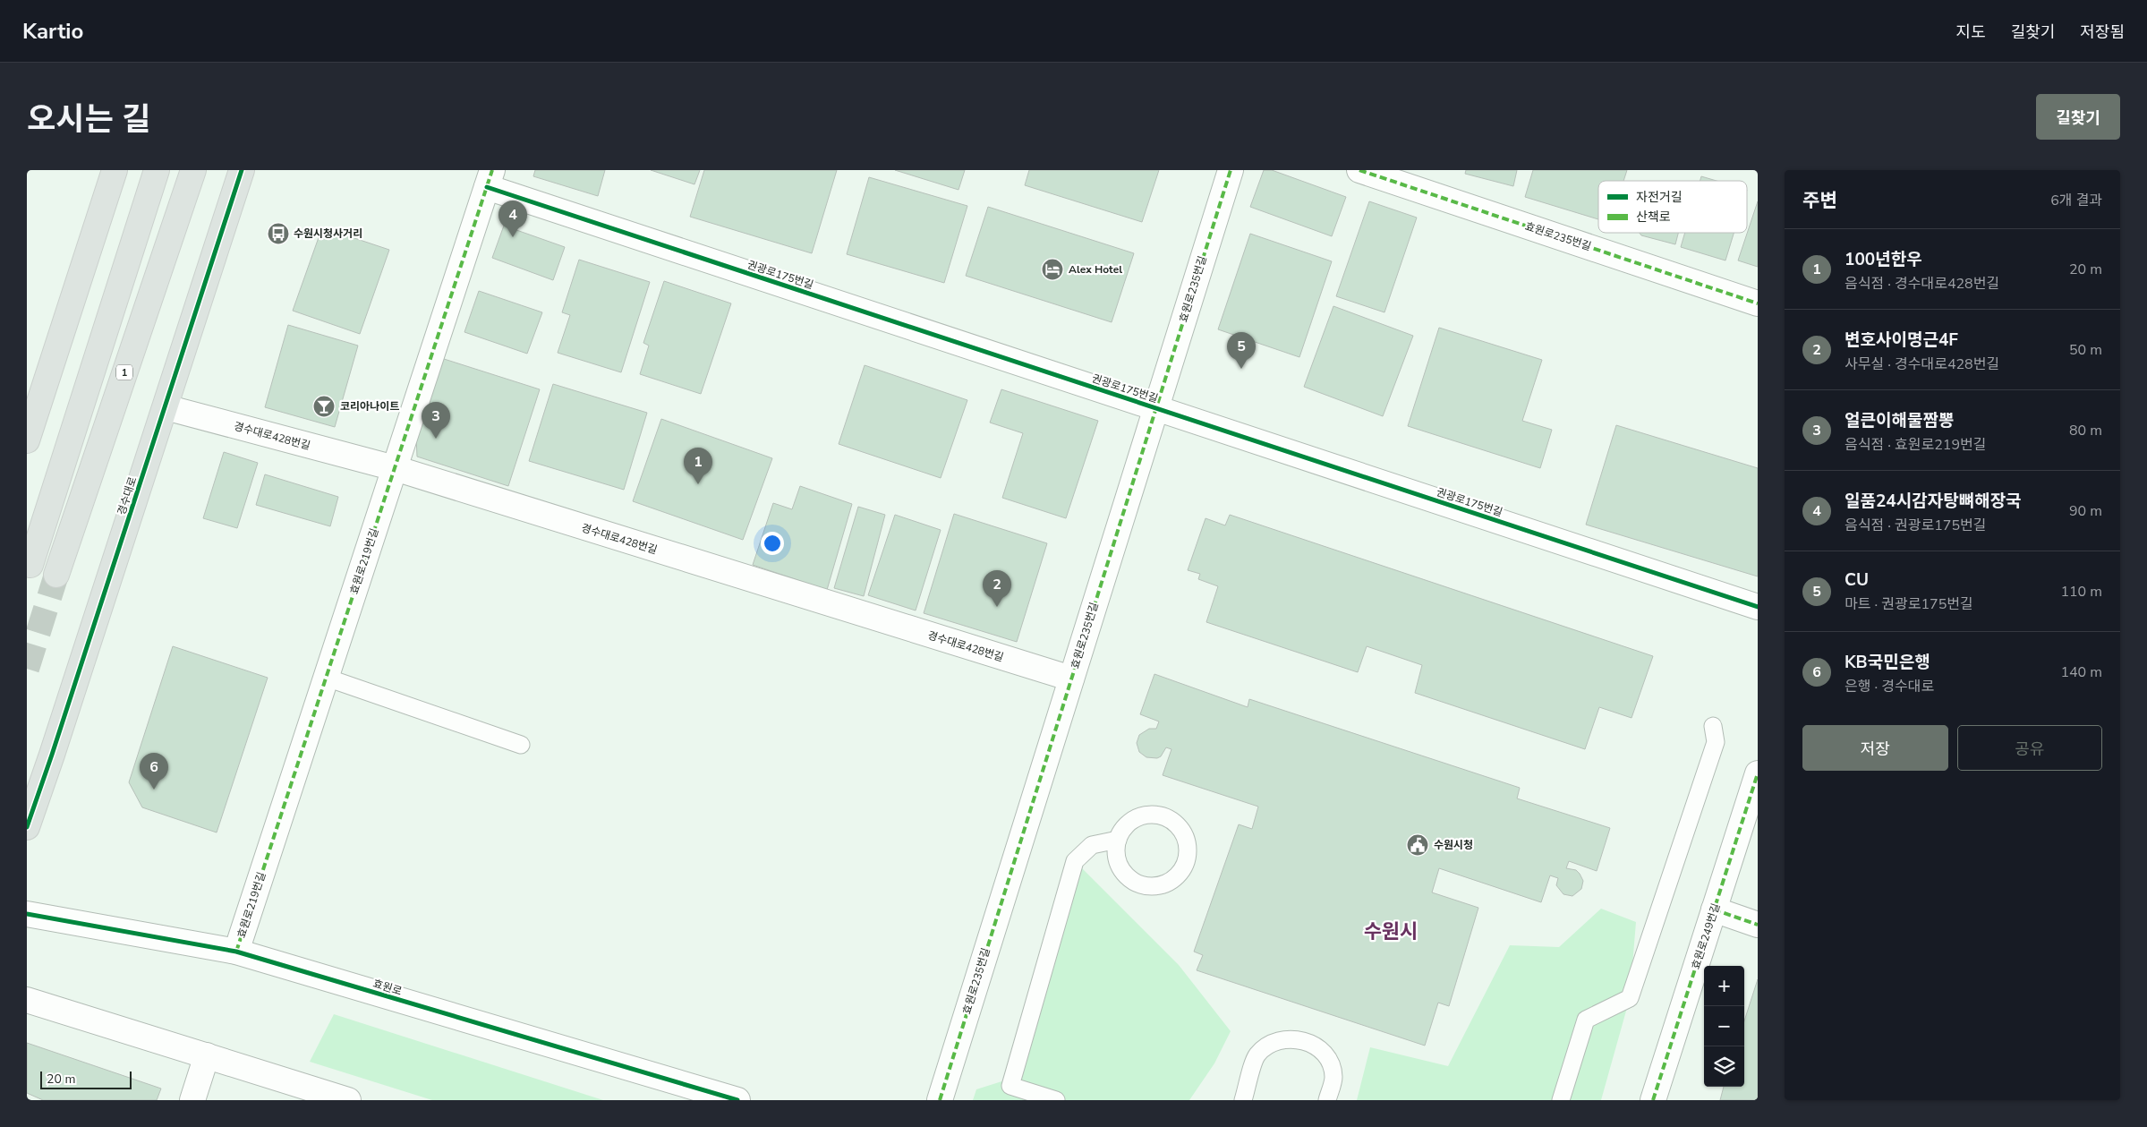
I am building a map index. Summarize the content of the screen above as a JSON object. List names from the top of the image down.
{
  "streets": {
    "main road": ["1", "경수대로"],
    "street": [
      "효원로235번길",
      "권광로175번길",
      "경수대로428번길",
      "효원로219번길",
      "효원로249번길",
      "효원로"
    ]
  },
  "crossings": [
    ["효원로235번길", "권광로175번길"],
    ["효원로235번길", "경수대로428번길"],
    ["권광로175번길", "효원로219번길"],
    ["경수대로428번길", "경수대로"],
    ["경수대로428번길", "효원로219번길"],
    ["효원로219번길", "효원로"]
  ],
  "districts": ["수원시"],
  "places": {
    "bus stop": ["수원시청사거리"],
    "hotel": ["Alex Hotel"],
    "bar": ["코리아나이트"],
    "public building": ["수원시청"]
  },
  "legend": ["자전거길", "산책로"],
  "scale_bar": "20 m",
  "page": {
    "header": "Kartio",
    "nav": ["지도", "길찾기", "저장됨"],
    "title": "오시는 길",
    "buttons": [
      "길찾기",
      ["저장", "공유"]
    ],
    "heading": ["주변", "6개 결과"],
    "pins": [
      "4",
      "5",
      "3",
      "1",
      "2",
      "6"
    ],
    "list": [
      {
        "mark": "1",
        "name": "100년한우",
        "note": "음식점 · 경수대로428번길",
        "value": "20 m"
      },
      {
        "mark": "2",
        "name": "변호사이명근4F",
        "note": "사무실 · 경수대로428번길",
        "value": "50 m"
      },
      {
        "mark": "3",
        "name": "얼큰이해물짬뽕",
        "note": "음식점 · 효원로219번길",
        "value": "80 m"
      },
      {
        "mark": "4",
        "name": "일품24시감자탕뼈해장국",
        "note": "음식점 · 권광로175번길",
        "value": "90 m"
      },
      {
        "mark": "5",
        "name": "CU",
        "note": "마트 · 권광로175번길",
        "value": "110 m"
      },
      {
        "mark": "6",
        "name": "KB국민은행",
        "note": "은행 · 경수대로",
        "value": "140 m"
      }
    ],
    "map_buttons": ["+", "−"],
    "scale": "20 m"
  }
}
